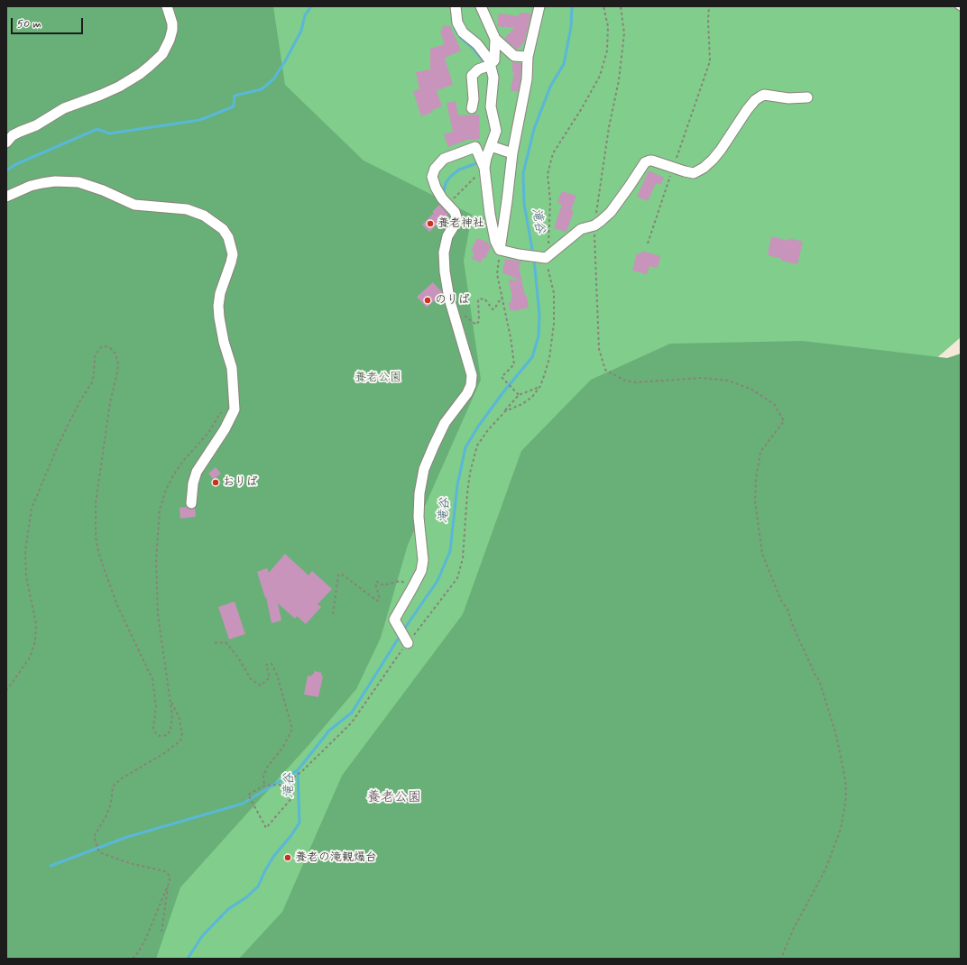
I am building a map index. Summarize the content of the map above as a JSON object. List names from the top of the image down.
{
  "districts": ["養老公園"],
  "water": ["滝谷"],
  "parks": ["養老公園"],
  "places": [
    "養老神社",
    "のりば",
    "おりば",
    "養老の滝観爆台"
  ],
  "scale_bar": "50 m"
}
